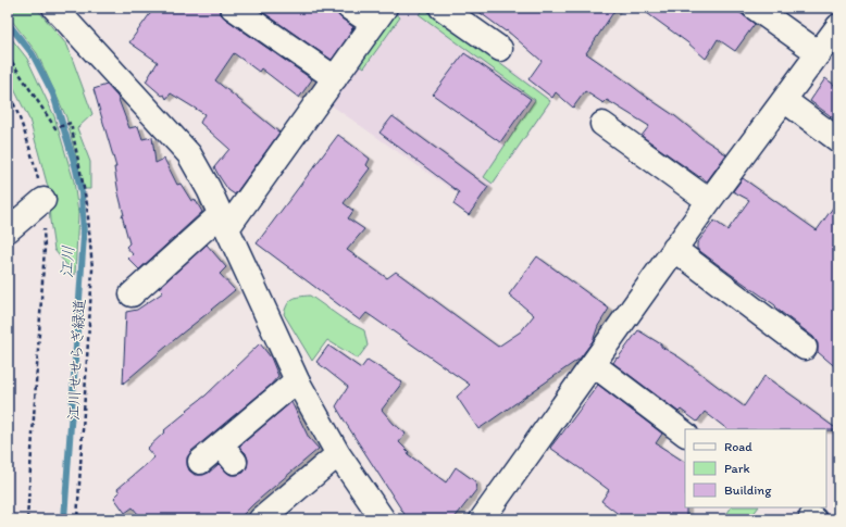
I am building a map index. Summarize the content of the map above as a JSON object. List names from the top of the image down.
{
  "streets": {
    "path": ["江川せせらぎ緑道"]
  },
  "water": ["江川"],
  "legend": ["Road", "Park", "Building"]
}
